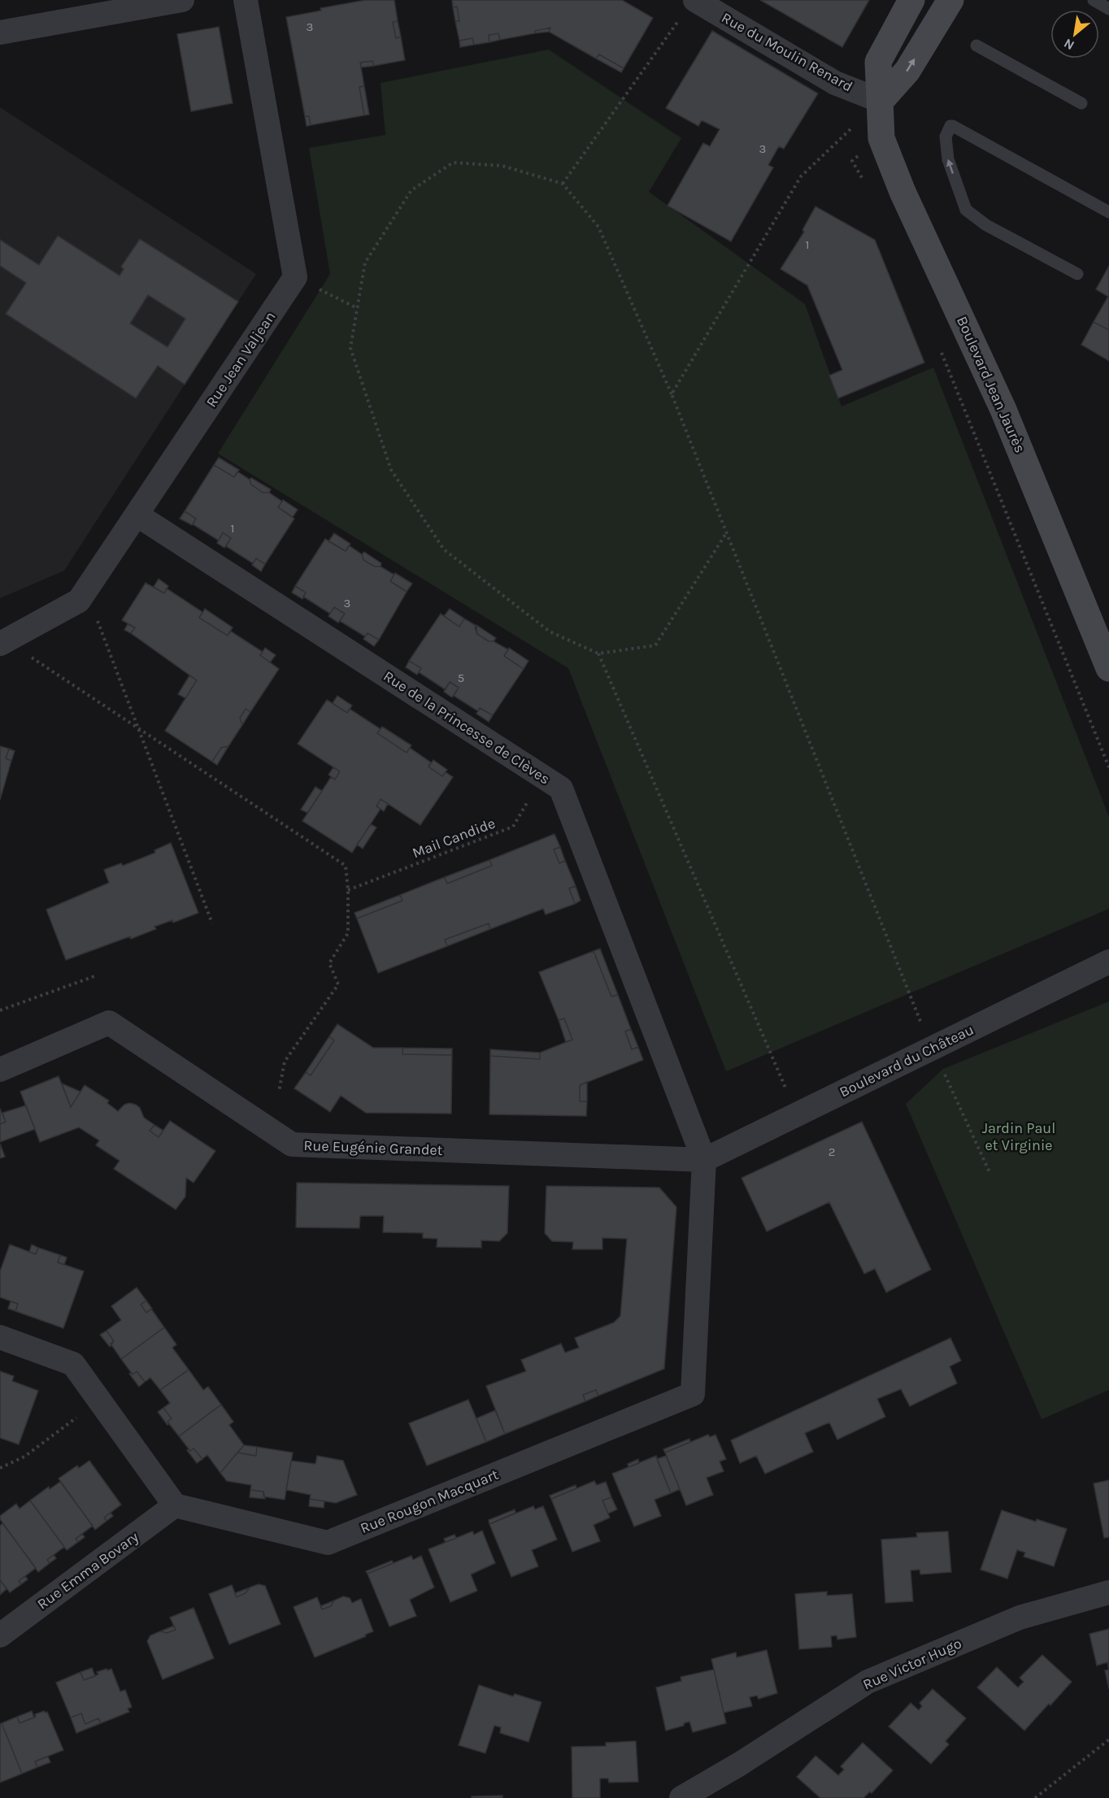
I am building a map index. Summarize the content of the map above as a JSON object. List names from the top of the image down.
{
  "streets": {
    "street": [
      "Rue du Moulin Renard",
      "Rue Jean Valjean",
      "Boulevard Jean Jaurès",
      "Rue de la Princesse de Clèves",
      "Boulevard du Château",
      "Rue Eugénie Grandet",
      "Rue Rougon Macquart",
      "Rue Emma Bovary",
      "Rue Victor Hugo"
    ],
    "path": ["Mail Candide"]
  },
  "crossings": [
    ["Rue du Moulin Renard", "Boulevard Jean Jaurès"],
    ["Rue Jean Valjean", "Rue de la Princesse de Clèves"],
    ["Rue de la Princesse de Clèves", "Mail Candide"],
    ["Rue de la Princesse de Clèves", "Boulevard du Château"],
    ["Rue de la Princesse de Clèves", "Rue Eugénie Grandet"],
    ["Rue de la Princesse de Clèves", "Rue Rougon Macquart"],
    ["Boulevard du Château", "Rue Eugénie Grandet"],
    ["Boulevard du Château", "Rue Rougon Macquart"],
    ["Rue Eugénie Grandet", "Rue Rougon Macquart"],
    ["Rue Rougon Macquart", "Rue Emma Bovary"]
  ],
  "parks": ["Jardin Paul et Virginie"],
  "house_numbers": [
    "3",
    "3",
    "1",
    "1",
    "3",
    "5",
    "2"
  ],
  "north": "bottom left"
}
